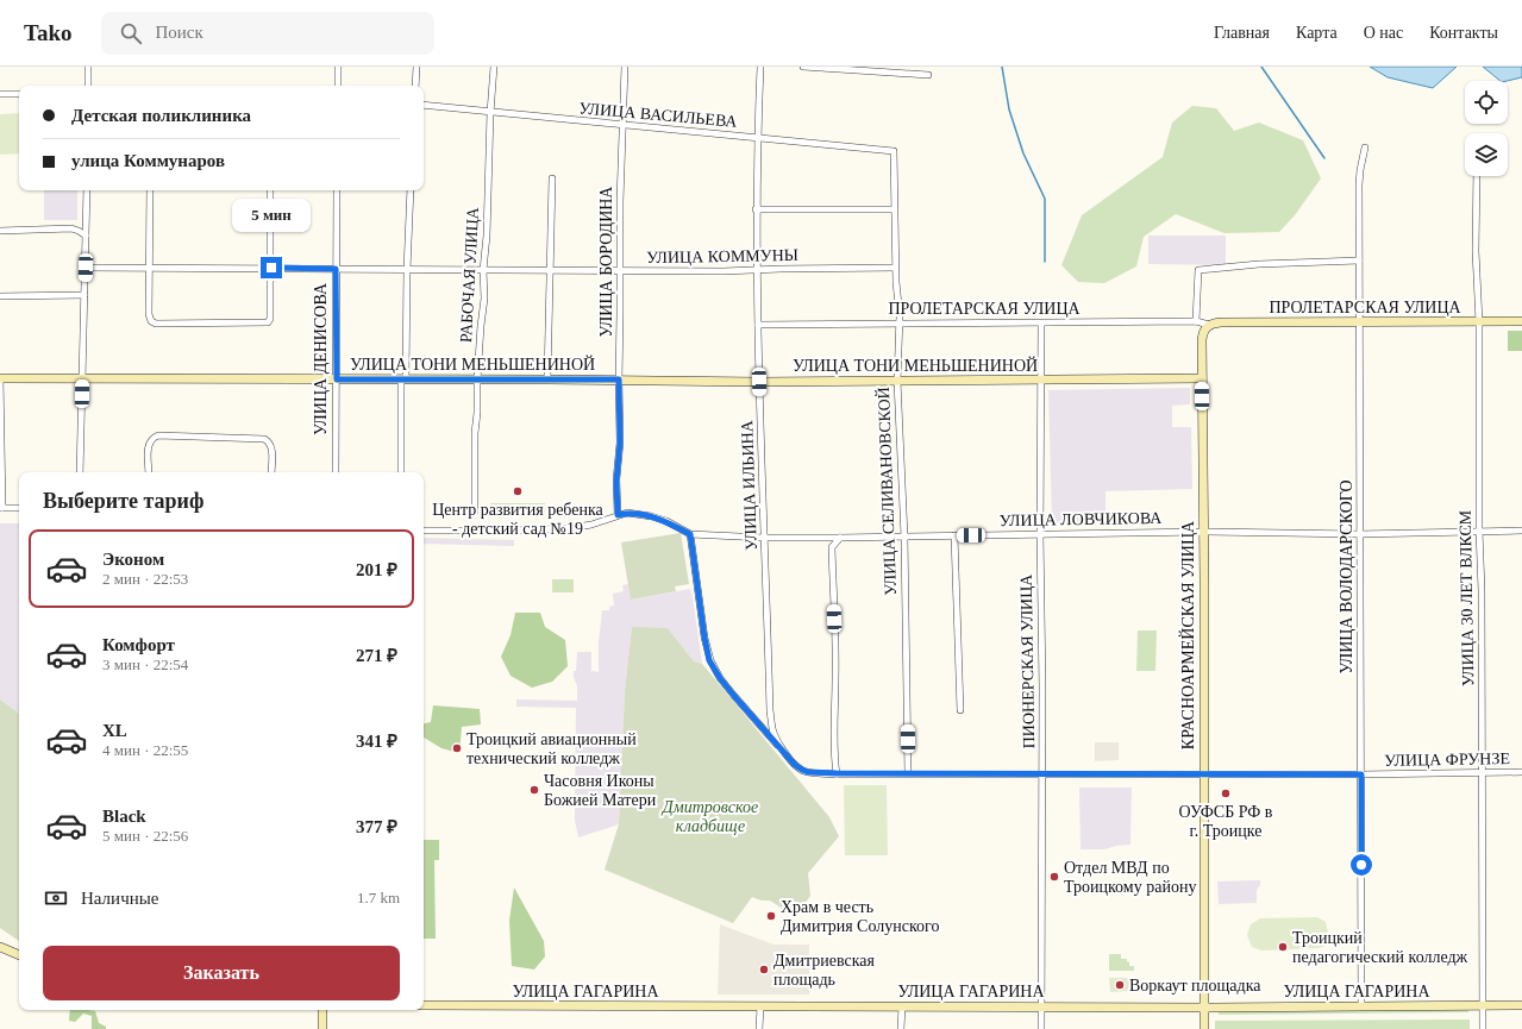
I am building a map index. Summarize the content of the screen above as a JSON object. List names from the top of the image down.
{
  "streets": {
    "street": [
      "УЛИЦА ВАСИЛЬЕВА",
      "УЛИЦА КОММУНЫ",
      "УЛИЦА БОРОДИНА",
      "РАБОЧАЯ УЛИЦА",
      "ПРОЛЕТАРСКАЯ УЛИЦА",
      "УЛИЦА ДЕНИСОВА",
      "УЛИЦА ТОНИ МЕНЬШЕНИНОЙ",
      "УЛИЦА ИЛЬИНА",
      "УЛИЦА СЕЛИВАНОВСКОЙ",
      "УЛИЦА ЛОВЧИКОВА",
      "УЛИЦА ВОЛОДАРСКОГО",
      "УЛИЦА 30 ЛЕТ ВЛКСМ",
      "КРАСНОАРМЕЙСКАЯ УЛИЦА",
      "ПИОНЕРСКАЯ УЛИЦА",
      "УЛИЦА ФРУНЗЕ",
      "УЛИЦА ГАГАРИНА"
    ]
  },
  "crossings": [
    ["УЛИЦА ВАСИЛЬЕВА", "УЛИЦА БОРОДИНА"],
    ["УЛИЦА ВАСИЛЬЕВА", "РАБОЧАЯ УЛИЦА"],
    ["УЛИЦА ВАСИЛЬЕВА", "УЛИЦА ИЛЬИНА"],
    ["УЛИЦА ВАСИЛЬЕВА", "УЛИЦА СЕЛИВАНОВСКОЙ"],
    ["УЛИЦА КОММУНЫ", "УЛИЦА БОРОДИНА"],
    ["УЛИЦА КОММУНЫ", "РАБОЧАЯ УЛИЦА"],
    ["УЛИЦА КОММУНЫ", "УЛИЦА ДЕНИСОВА"],
    ["УЛИЦА КОММУНЫ", "УЛИЦА ИЛЬИНА"],
    ["УЛИЦА КОММУНЫ", "УЛИЦА СЕЛИВАНОВСКОЙ"],
    ["УЛИЦА БОРОДИНА", "УЛИЦА ТОНИ МЕНЬШЕНИНОЙ"],
    ["УЛИЦА БОРОДИНА", "УЛИЦА ЛОВЧИКОВА"],
    ["РАБОЧАЯ УЛИЦА", "УЛИЦА ТОНИ МЕНЬШЕНИНОЙ"],
    ["ПРОЛЕТАРСКАЯ УЛИЦА", "УЛИЦА ИЛЬИНА"],
    ["ПРОЛЕТАРСКАЯ УЛИЦА", "УЛИЦА СЕЛИВАНОВСКОЙ"],
    ["ПРОЛЕТАРСКАЯ УЛИЦА", "УЛИЦА ВОЛОДАРСКОГО"],
    ["ПРОЛЕТАРСКАЯ УЛИЦА", "УЛИЦА 30 ЛЕТ ВЛКСМ"],
    ["ПРОЛЕТАРСКАЯ УЛИЦА", "КРАСНОАРМЕЙСКАЯ УЛИЦА"],
    ["ПРОЛЕТАРСКАЯ УЛИЦА", "ПИОНЕРСКАЯ УЛИЦА"],
    ["УЛИЦА ДЕНИСОВА", "УЛИЦА ТОНИ МЕНЬШЕНИНОЙ"],
    ["УЛИЦА ТОНИ МЕНЬШЕНИНОЙ", "УЛИЦА ИЛЬИНА"],
    ["УЛИЦА ТОНИ МЕНЬШЕНИНОЙ", "УЛИЦА СЕЛИВАНОВСКОЙ"],
    ["УЛИЦА ТОНИ МЕНЬШЕНИНОЙ", "КРАСНОАРМЕЙСКАЯ УЛИЦА"],
    ["УЛИЦА ТОНИ МЕНЬШЕНИНОЙ", "ПИОНЕРСКАЯ УЛИЦА"],
    ["УЛИЦА ИЛЬИНА", "УЛИЦА ЛОВЧИКОВА"],
    ["УЛИЦА ИЛЬИНА", "УЛИЦА ФРУНЗЕ"],
    ["УЛИЦА СЕЛИВАНОВСКОЙ", "УЛИЦА ЛОВЧИКОВА"],
    ["УЛИЦА СЕЛИВАНОВСКОЙ", "УЛИЦА ФРУНЗЕ"],
    ["УЛИЦА ЛОВЧИКОВА", "УЛИЦА ВОЛОДАРСКОГО"],
    ["УЛИЦА ЛОВЧИКОВА", "УЛИЦА 30 ЛЕТ ВЛКСМ"],
    ["УЛИЦА ЛОВЧИКОВА", "КРАСНОАРМЕЙСКАЯ УЛИЦА"],
    ["УЛИЦА ЛОВЧИКОВА", "ПИОНЕРСКАЯ УЛИЦА"],
    ["УЛИЦА ВОЛОДАРСКОГО", "УЛИЦА ФРУНЗЕ"],
    ["УЛИЦА ВОЛОДАРСКОГО", "УЛИЦА ГАГАРИНА"],
    ["УЛИЦА 30 ЛЕТ ВЛКСМ", "УЛИЦА ФРУНЗЕ"],
    ["УЛИЦА 30 ЛЕТ ВЛКСМ", "УЛИЦА ГАГАРИНА"],
    ["КРАСНОАРМЕЙСКАЯ УЛИЦА", "УЛИЦА ФРУНЗЕ"],
    ["КРАСНОАРМЕЙСКАЯ УЛИЦА", "УЛИЦА ГАГАРИНА"],
    ["ПИОНЕРСКАЯ УЛИЦА", "УЛИЦА ФРУНЗЕ"],
    ["ПИОНЕРСКАЯ УЛИЦА", "УЛИЦА ГАГАРИНА"]
  ],
  "parks": ["Дмитровское кладбище"],
  "places": [
    "Центр развития ребенка - детский сад №19",
    "Троицкий авиационный технический колледж",
    "Часовня Иконы Божией Матери",
    "ОУФСБ РФ в г. Троицке",
    "Отдел МВД по Троицкому району",
    "Храм в честь Димитрия Солунского",
    "Троицкий педагогический колледж",
    "Дмитриевская площадь",
    "Воркаут площадка"
  ],
  "page": {
    "header": "Tako",
    "search": "Поиск",
    "nav": [
      "Главная",
      "Карта",
      "О нас",
      "Контакты"
    ],
    "banner": ["Детская поликлиника", "улица Коммунаров"],
    "bubble": "5 мин",
    "heading": "Выберите тариф",
    "list": [
      {
        "name": "Эконом",
        "note": "2 мин · 22:53",
        "value": "201 ₽"
      },
      {
        "name": "Комфорт",
        "note": "3 мин · 22:54",
        "value": "271 ₽"
      },
      {
        "name": "XL",
        "note": "4 мин · 22:55",
        "value": "341 ₽"
      },
      {
        "name": "Black",
        "note": "5 мин · 22:56",
        "value": "377 ₽"
      }
    ],
    "pay": ["Наличные", "1.7 km"],
    "buttons": "Заказать"
  }
}
